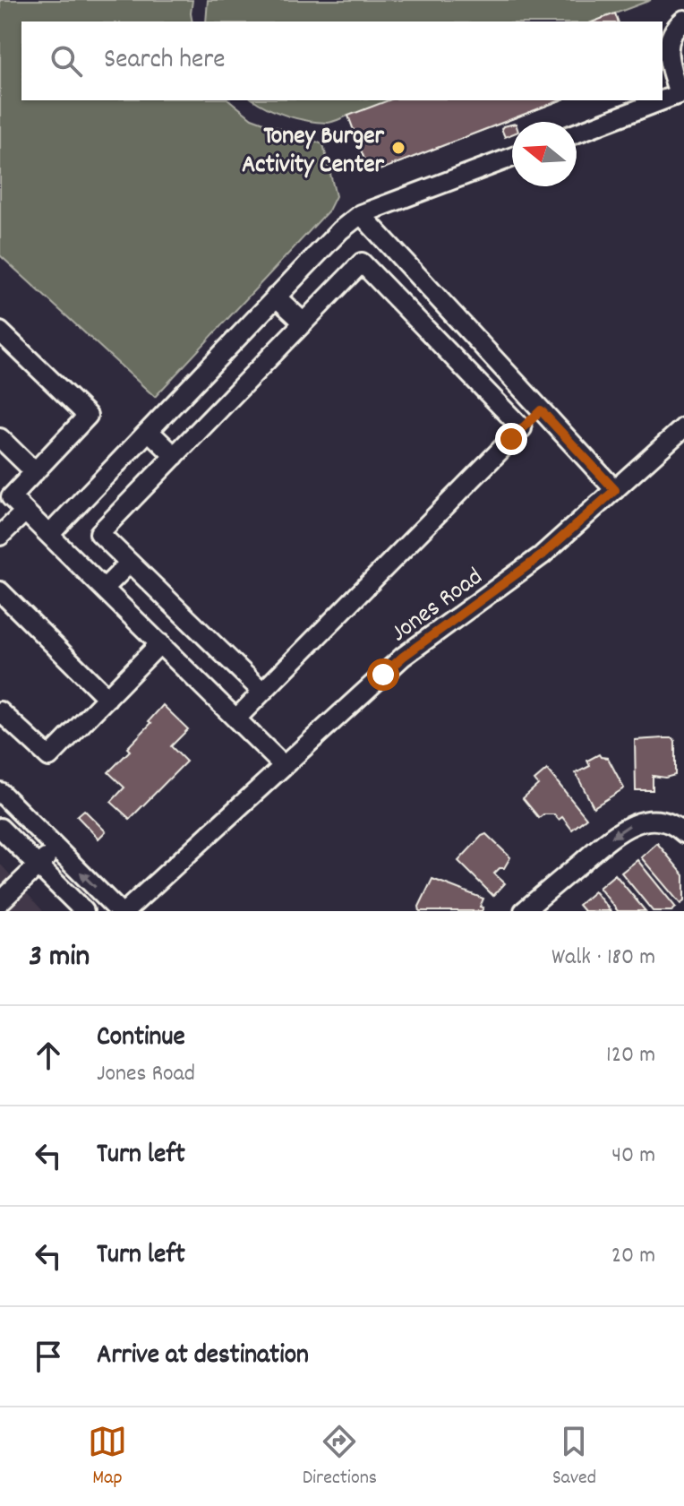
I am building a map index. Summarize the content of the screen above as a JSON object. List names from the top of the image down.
{
  "streets": {
    "street": ["Jones Road"]
  },
  "places": ["Toney Burger Activity Center"],
  "north": "left",
  "page": {
    "search": "Search here",
    "heading": ["3 min", "Walk · 180 m"],
    "list": [
      ["Continue", "Jones Road", "120 m"],
      ["Turn left", "40 m"],
      ["Turn left", "20 m"],
      "Arrive at destination"
    ],
    "nav": ["Map", "Directions", "Saved"]
  }
}
